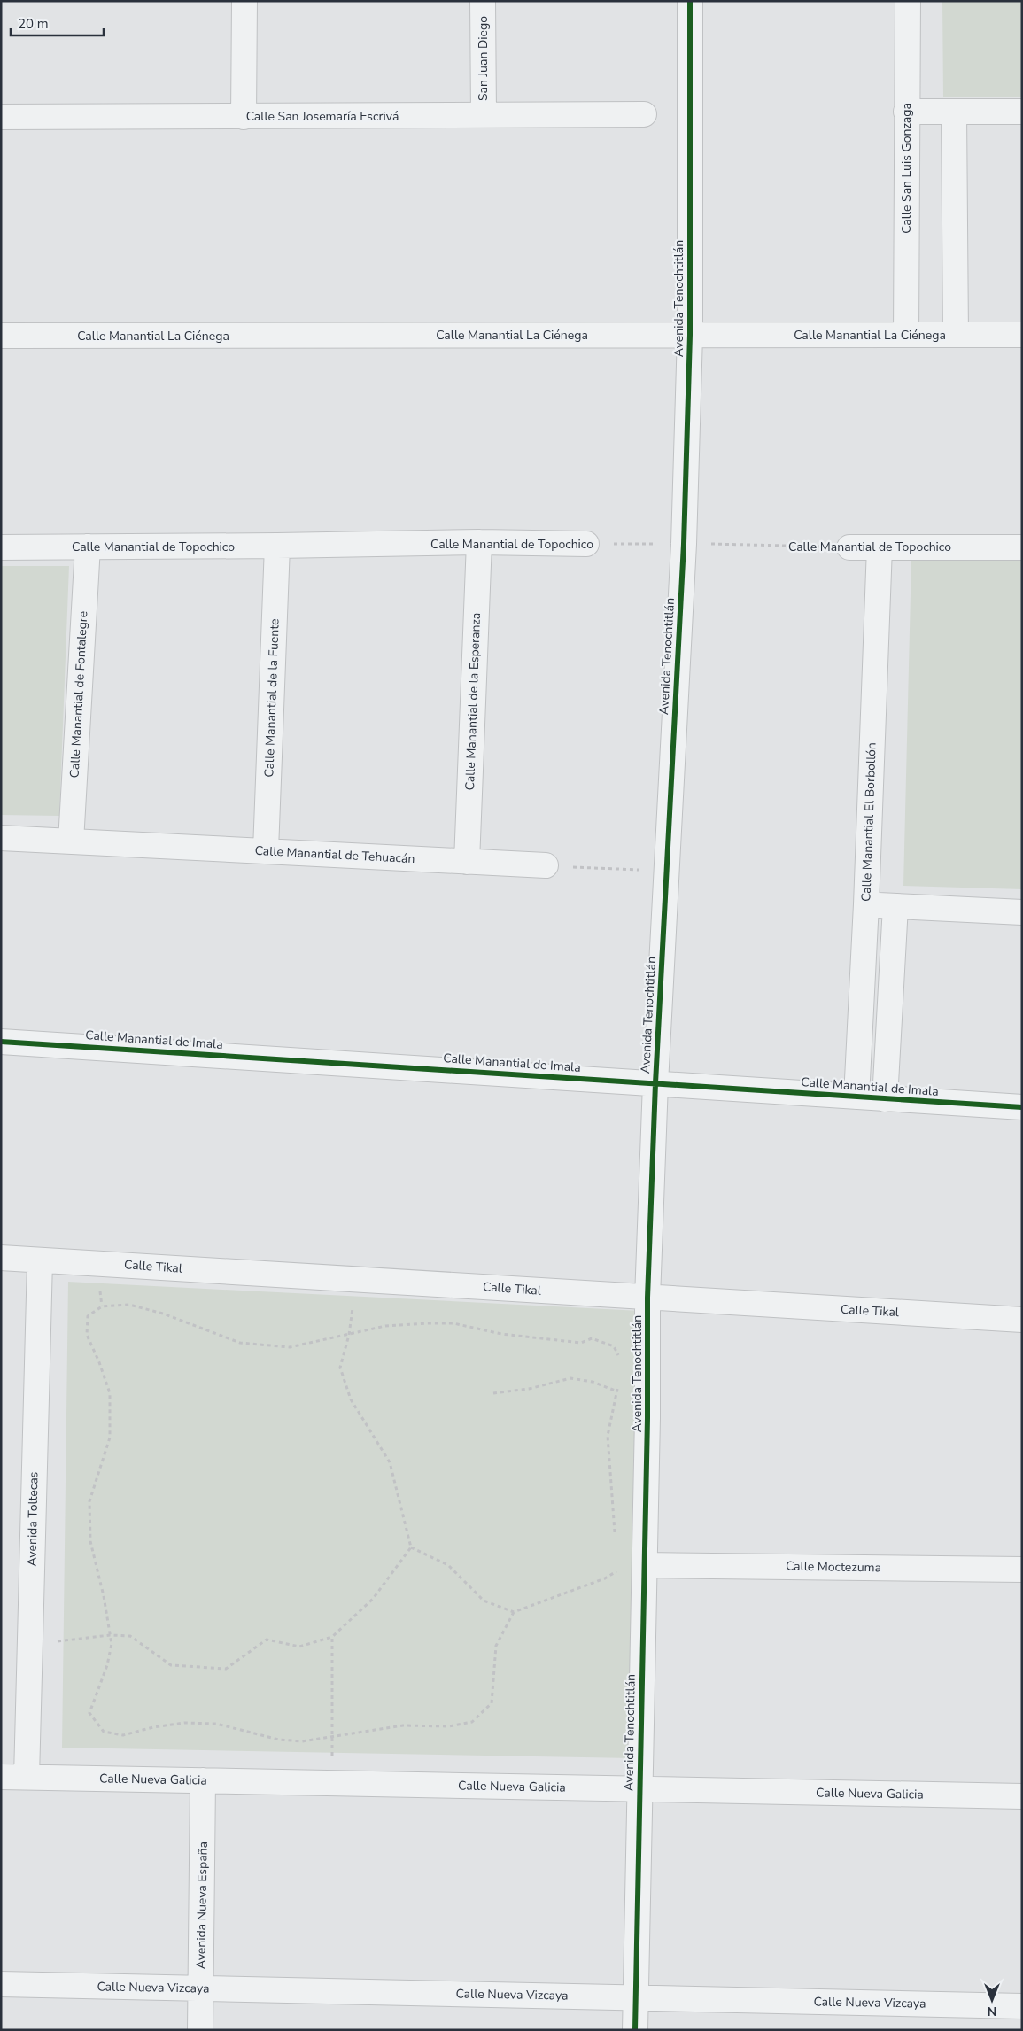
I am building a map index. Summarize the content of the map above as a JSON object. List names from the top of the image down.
{
  "streets": {
    "street": [
      "San Juan Diego",
      "Calle San Josemaría Escrivá",
      "Calle San Luis Gonzaga",
      "Avenida Tenochtitlán",
      "Calle Manantial La Ciénega",
      "Calle Manantial de Topochico",
      "Calle Manantial de Fontalegre",
      "Calle Manantial de la Fuente",
      "Calle Manantial de la Esperanza",
      "Calle Manantial El Borbollón",
      "Calle Manantial de Tehuacán",
      "Calle Manantial de Imala",
      "Calle Tikal",
      "Avenida Toltecas",
      "Calle Moctezuma",
      "Calle Nueva Galicia",
      "Avenida Nueva España",
      "Calle Nueva Vizcaya"
    ]
  },
  "crossings": [
    ["San Juan Diego", "Calle San Josemaría Escrivá"],
    ["Calle San Luis Gonzaga", "Calle Manantial La Ciénega"],
    ["Avenida Tenochtitlán", "Calle Manantial La Ciénega"],
    ["Avenida Tenochtitlán", "Calle Manantial de Topochico"],
    ["Avenida Tenochtitlán", "Calle Manantial de Imala"],
    ["Avenida Tenochtitlán", "Calle Tikal"],
    ["Avenida Tenochtitlán", "Calle Moctezuma"],
    ["Avenida Tenochtitlán", "Calle Nueva Galicia"],
    ["Avenida Tenochtitlán", "Calle Nueva Vizcaya"],
    ["Calle Manantial de Topochico", "Calle Manantial de Fontalegre"],
    ["Calle Manantial de Topochico", "Calle Manantial de la Fuente"],
    ["Calle Manantial de Topochico", "Calle Manantial de la Esperanza"],
    ["Calle Manantial de Topochico", "Calle Manantial El Borbollón"],
    ["Calle Manantial de Fontalegre", "Calle Manantial de Tehuacán"],
    ["Calle Manantial de la Fuente", "Calle Manantial de Tehuacán"],
    ["Calle Manantial de la Esperanza", "Calle Manantial de Tehuacán"],
    ["Calle Manantial El Borbollón", "Calle Manantial de Imala"],
    ["Calle Tikal", "Avenida Toltecas"],
    ["Avenida Toltecas", "Calle Nueva Galicia"],
    ["Calle Nueva Galicia", "Avenida Nueva España"],
    ["Avenida Nueva España", "Calle Nueva Vizcaya"]
  ],
  "scale_bar": "20 m",
  "north": "bottom"
}
